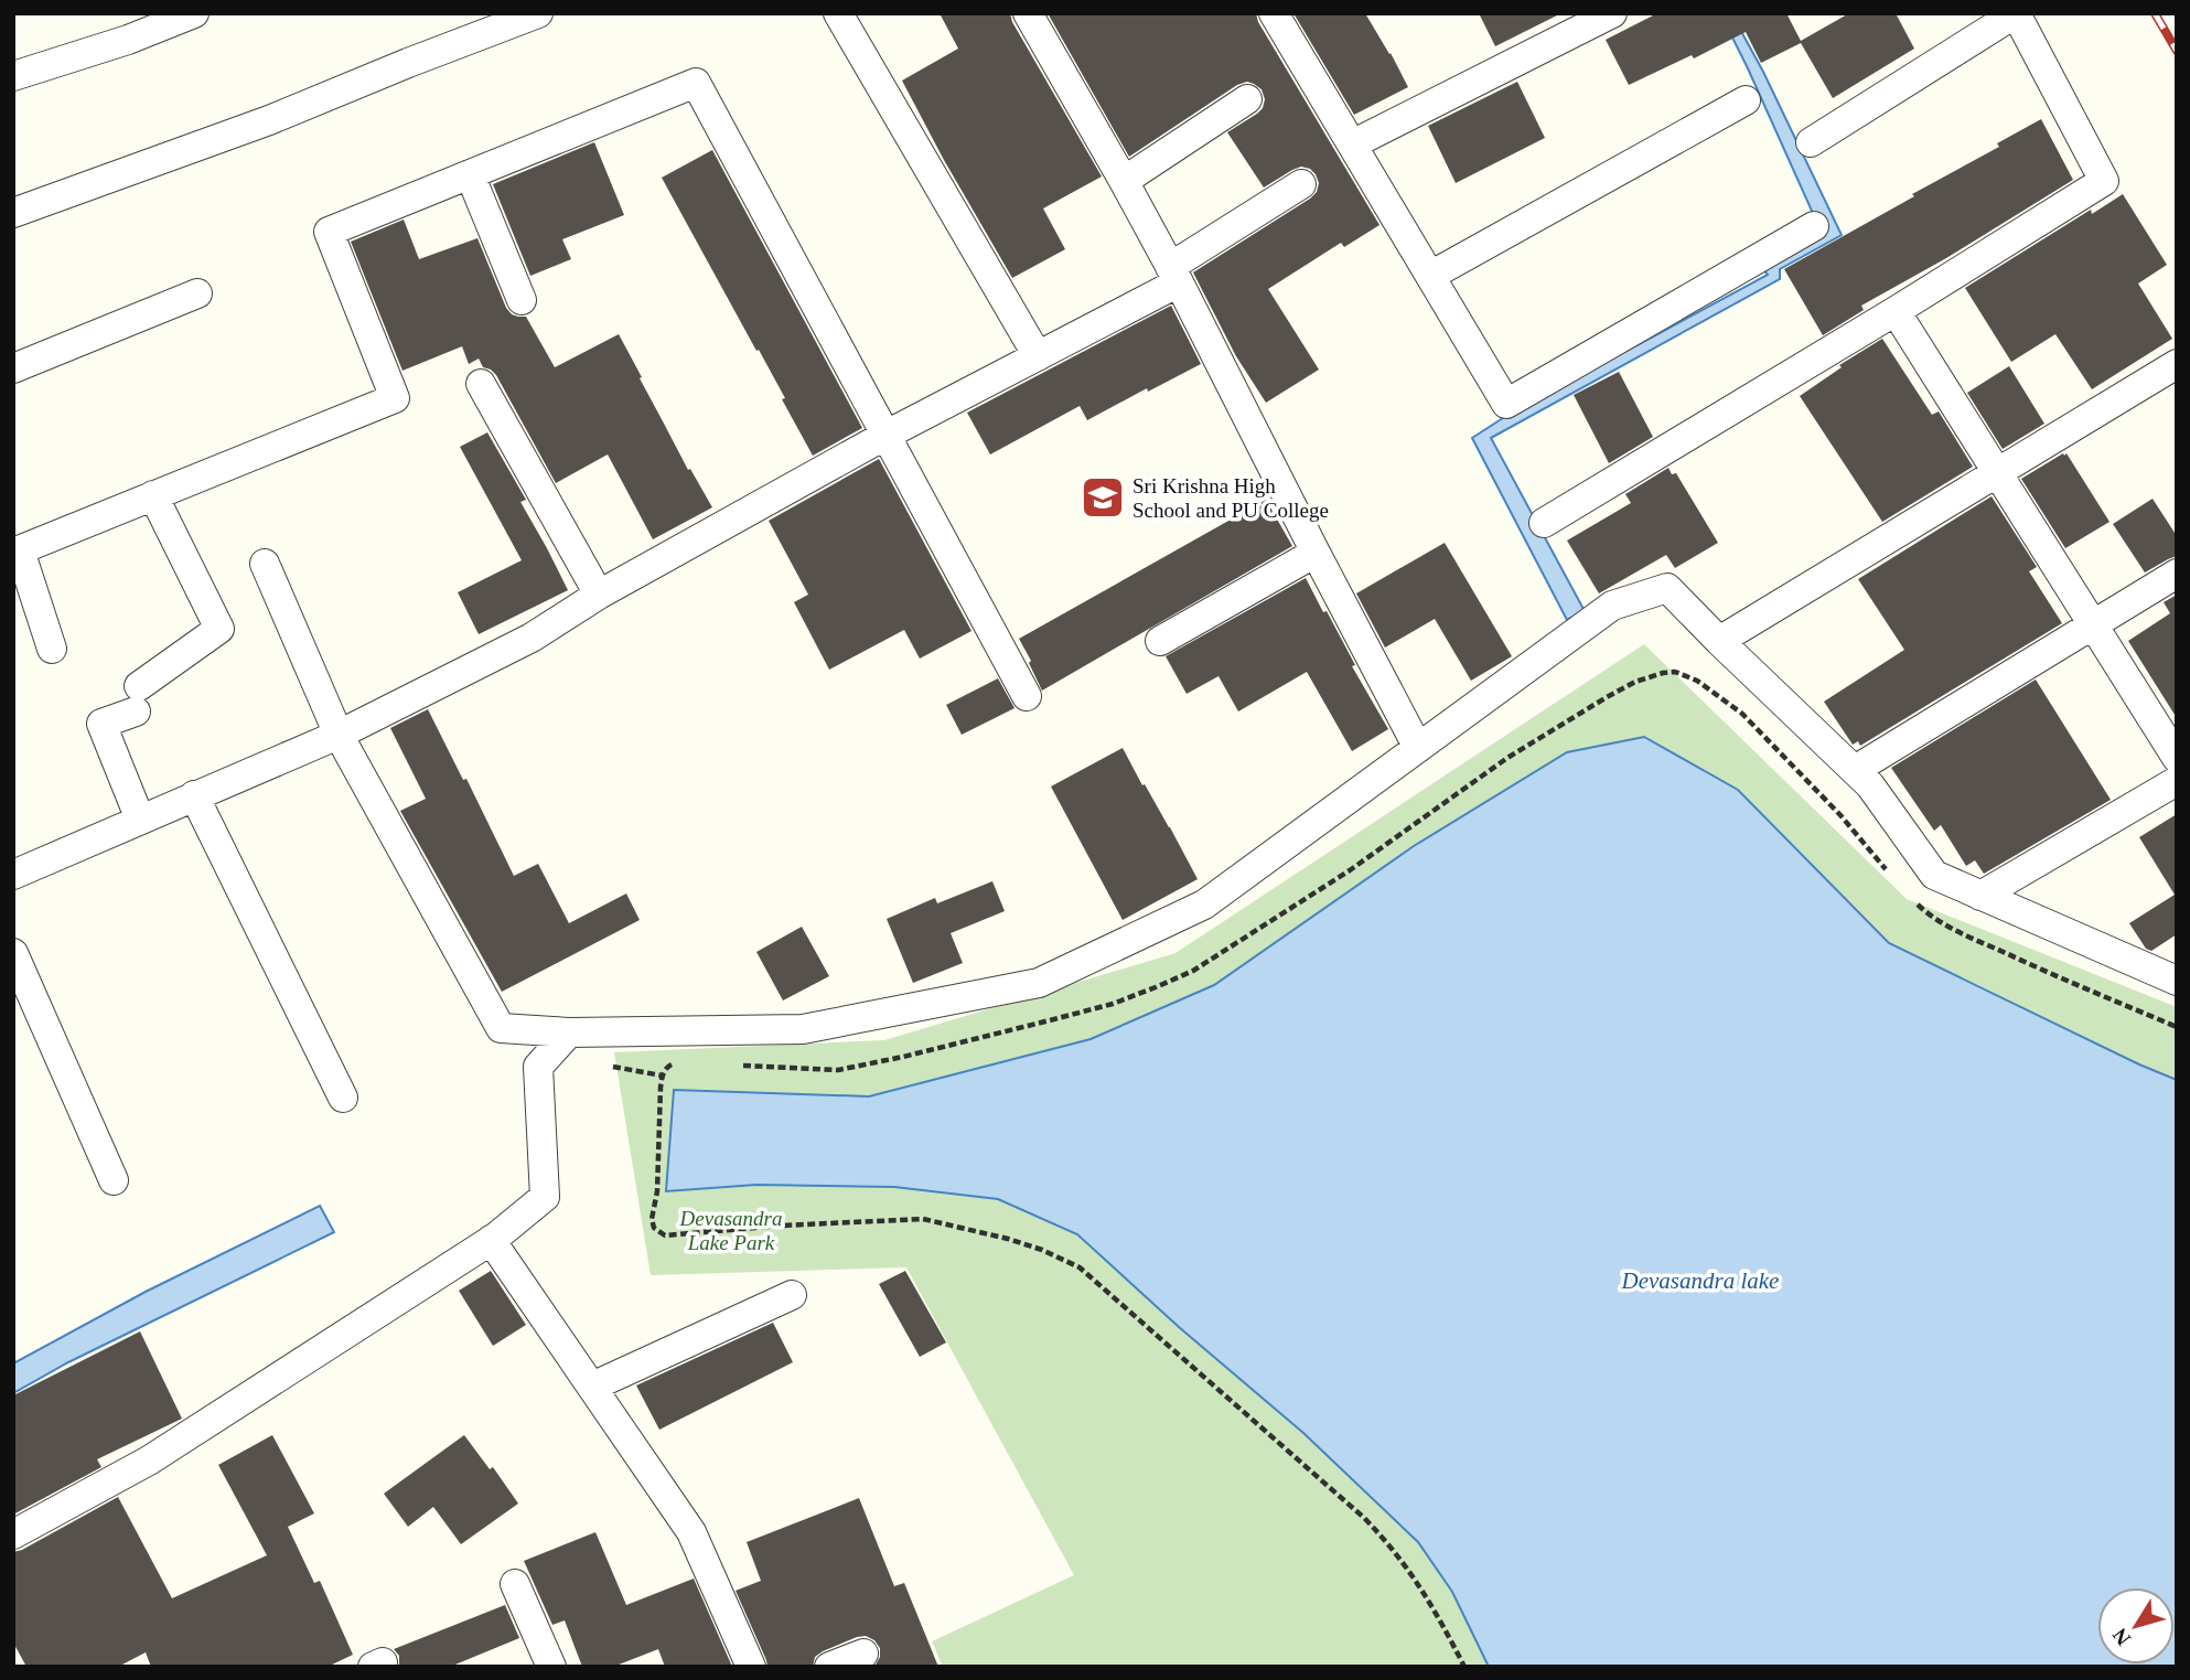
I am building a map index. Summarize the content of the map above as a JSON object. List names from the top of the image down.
{
  "water": ["Devasandra lake"],
  "parks": ["Devasandra Lake Park"],
  "places": {
    "school or university": ["Sri Krishna High School and PU College"]
  },
  "north": "bottom left"
}
